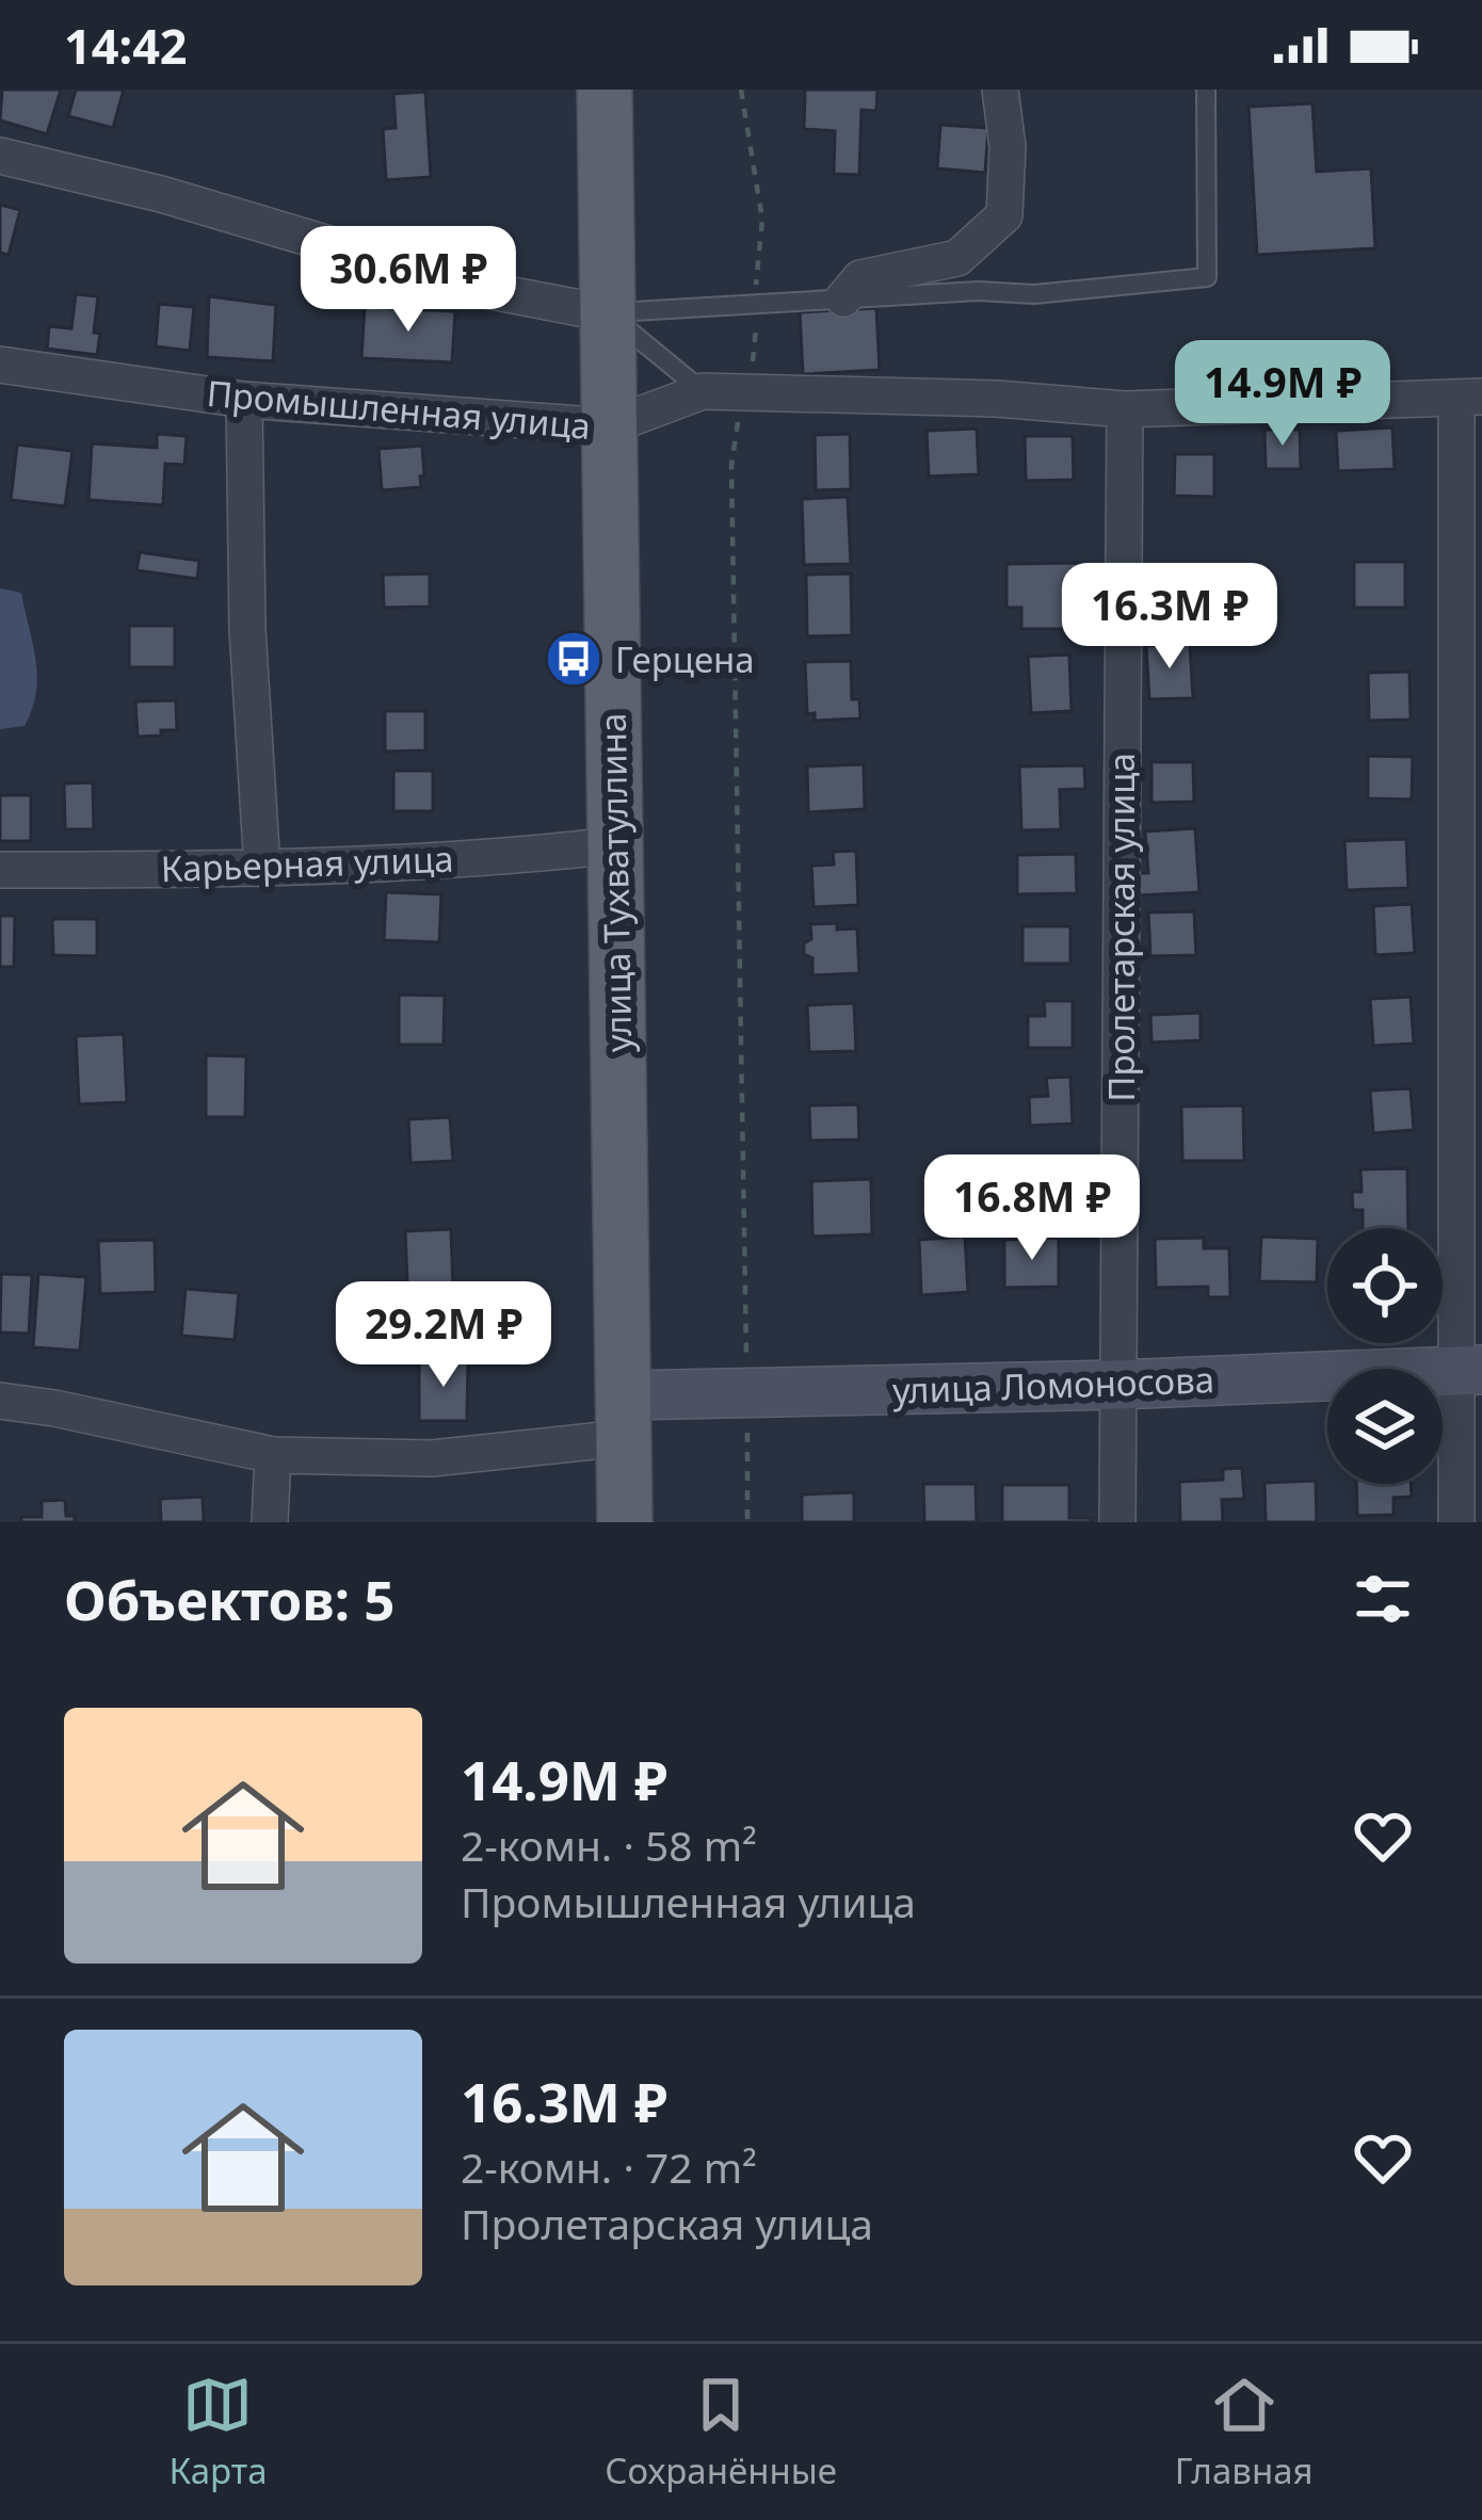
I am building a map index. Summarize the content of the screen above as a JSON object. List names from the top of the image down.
{
  "streets": {
    "main road": ["улица Тухватуллина"],
    "street": [
      "Промышленная улица",
      "Карьерная улица",
      "Пролетарская улица",
      "улица Ломоносова"
    ]
  },
  "crossings": [
    ["Промышленная улица", "улица Тухватуллина"],
    ["Промышленная улица", "Пролетарская улица"],
    ["Карьерная улица", "улица Тухватуллина"],
    ["улица Тухватуллина", "улица Ломоносова"],
    ["Пролетарская улица", "улица Ломоносова"]
  ],
  "places": {
    "bus stop": ["Герцена"]
  },
  "page": {
    "status": "14:42",
    "price": [
      "30.6M ₽",
      "14.9M ₽",
      "16.3M ₽",
      "16.8M ₽",
      "29.2M ₽"
    ],
    "heading": "Объектов: 5",
    "list": [
      {
        "name": "14.9M ₽",
        "note": "2-комн. · 58 m² · Промышленная улица"
      },
      {
        "name": "16.3M ₽",
        "note": "2-комн. · 72 m² · Пролетарская улица"
      }
    ],
    "tabs": ["Карта", "Сохранённые", "Главная"]
  }
}
